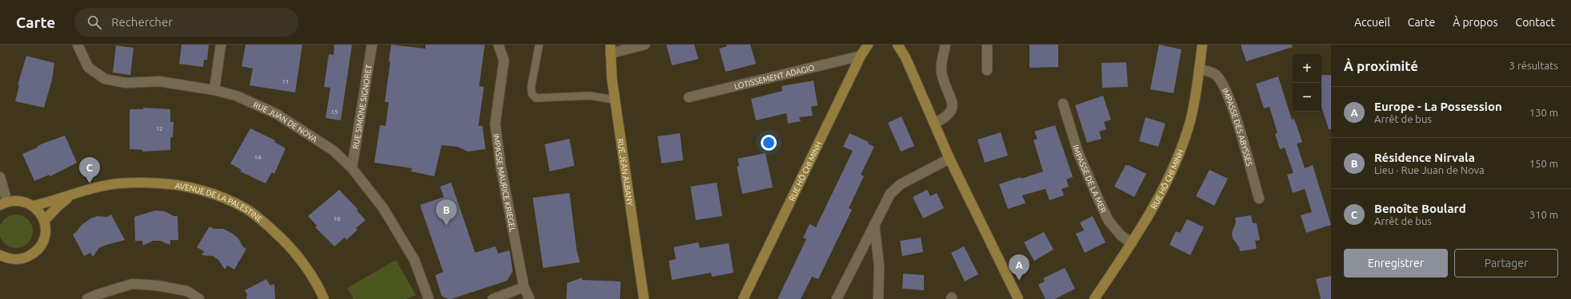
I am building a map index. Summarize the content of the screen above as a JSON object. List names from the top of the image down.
{
  "streets": {
    "street": [
      "LOTISSEMENT ADAGIO",
      "RUE SIMONE SIGNORET",
      "RUE JUAN DE NOVA",
      "IMPASSE DES ABYSSES",
      "RUE HÔ CHI MINH",
      "RUE JEAN ALBANY",
      "IMPASSE DE LA MER",
      "IMPASSE MAURICE KRIEGEL",
      "AVENUE DE LA PALESTINE"
    ]
  },
  "crossings": [
    ["LOTISSEMENT ADAGIO", "RUE HÔ CHI MINH"],
    ["RUE SIMONE SIGNORET", "RUE JUAN DE NOVA"],
    ["IMPASSE DES ABYSSES", "RUE HÔ CHI MINH"],
    ["RUE HÔ CHI MINH", "IMPASSE DE LA MER"]
  ],
  "house_numbers": [
    "11",
    "15",
    "12",
    "14",
    "16"
  ],
  "page": {
    "header": "Carte",
    "search": "Rechercher",
    "nav": [
      "Accueil",
      "Carte",
      "À propos",
      "Contact"
    ],
    "heading": ["À proximité", "3 résultats"],
    "map_buttons": ["+", "−"],
    "list": [
      {
        "mark": "A",
        "name": "Europe - La Possession",
        "note": "Arrêt de bus",
        "value": "130 m"
      },
      {
        "mark": "B",
        "name": "Résidence Nirvala",
        "note": "Lieu · Rue Juan de Nova",
        "value": "150 m"
      },
      {
        "mark": "C",
        "name": "Benoîte Boulard",
        "note": "Arrêt de bus",
        "value": "310 m"
      }
    ],
    "pins": ["C", "B", "A"],
    "buttons": ["Enregistrer", "Partager"]
  }
}
